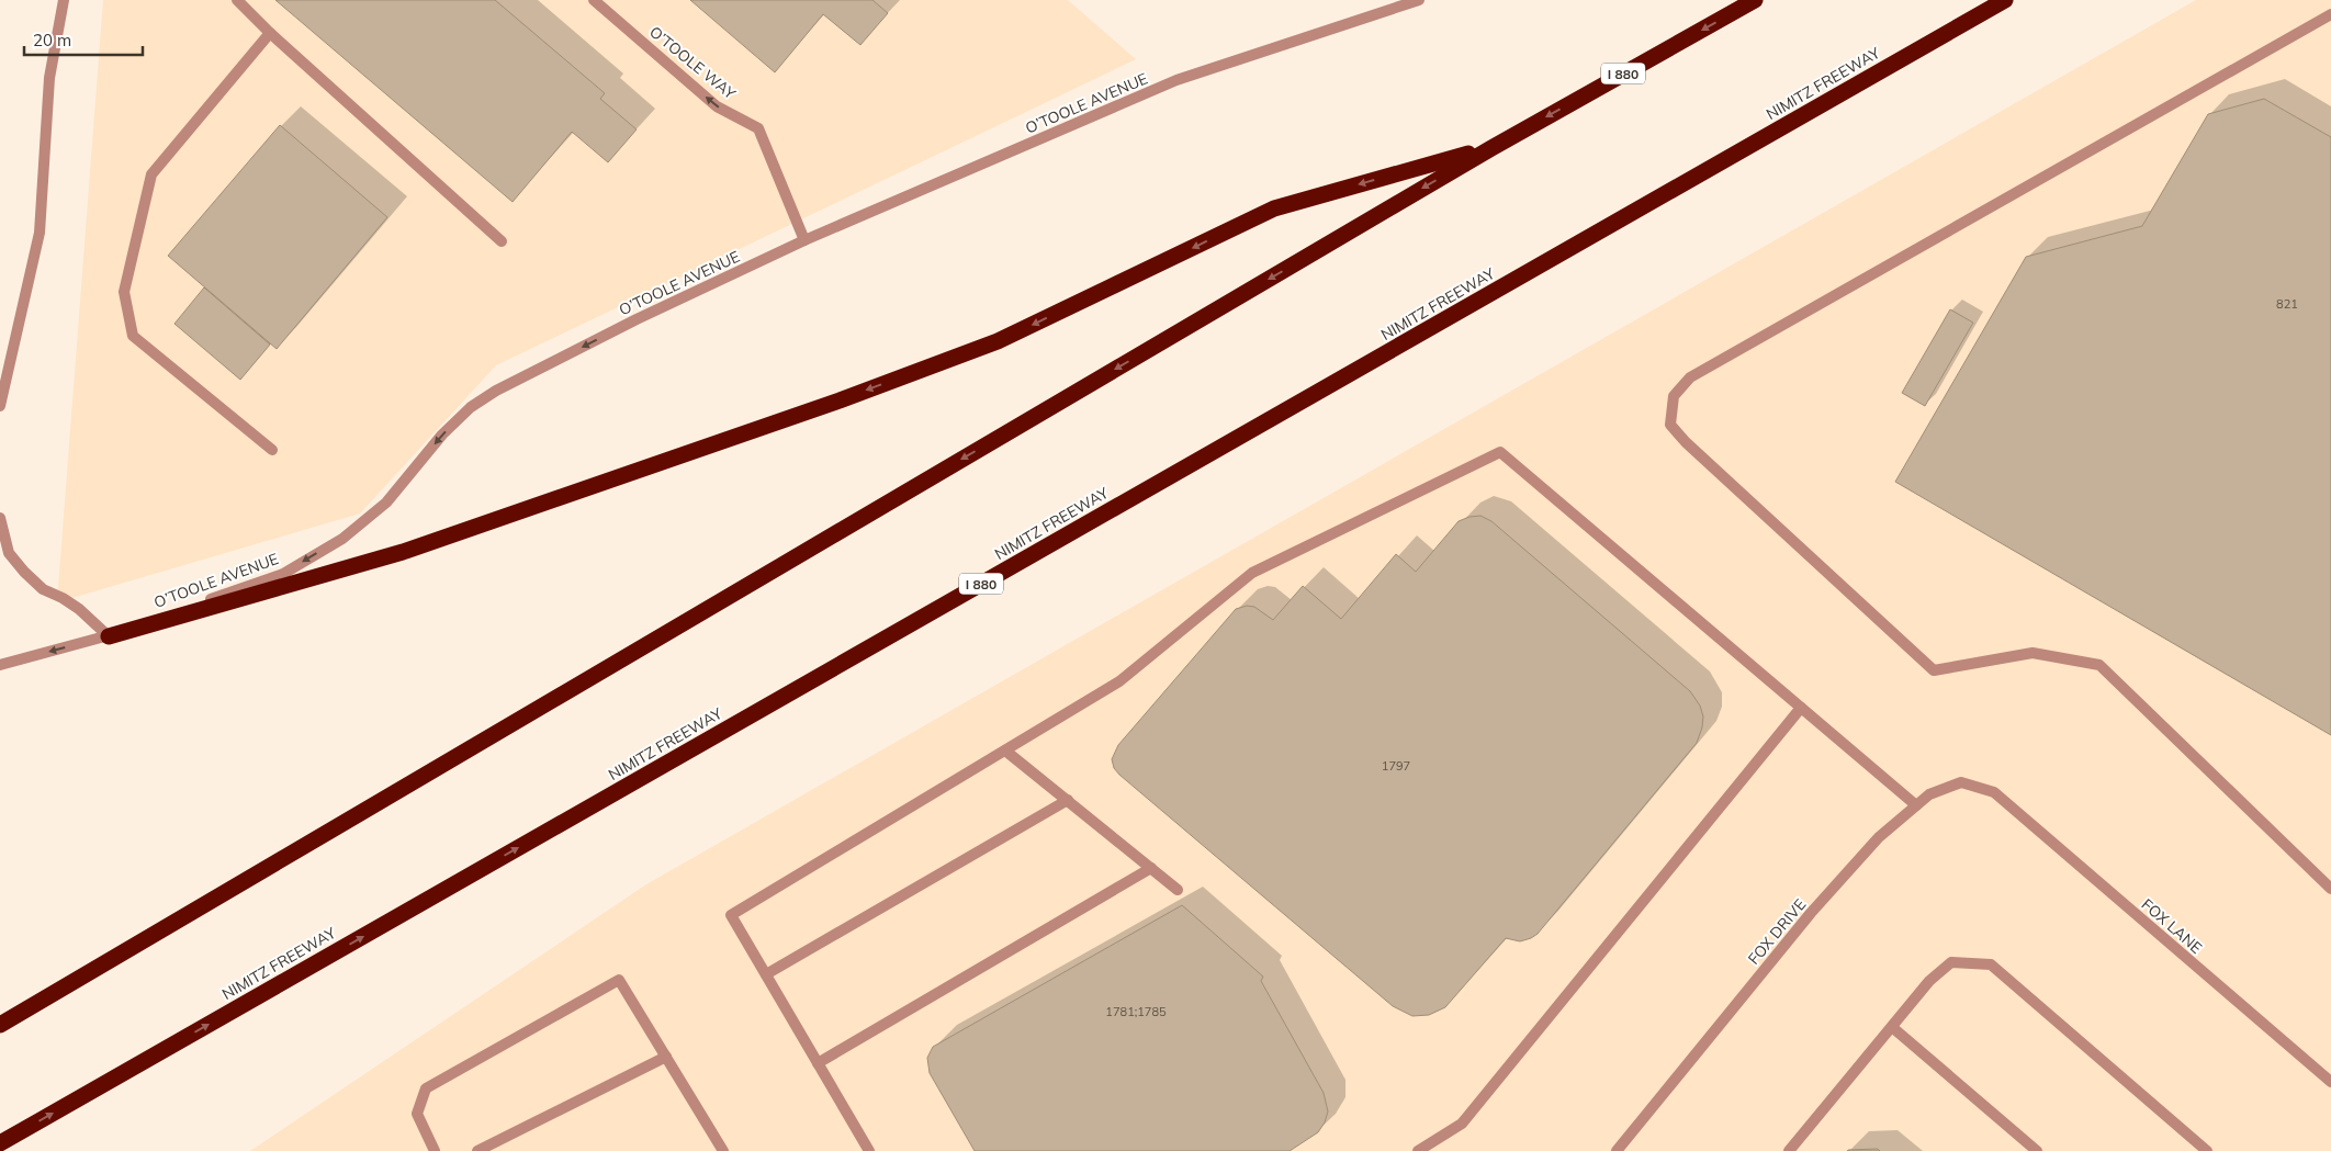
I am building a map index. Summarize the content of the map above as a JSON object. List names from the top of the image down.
{
  "streets": {
    "highway": ["I 880", "NIMITZ FREEWAY"],
    "street": [
      "O’TOOLE WAY",
      "O’TOOLE AVENUE",
      "FOX LANE",
      "FOX DRIVE"
    ]
  },
  "crossings": [
    ["O’TOOLE WAY", "O’TOOLE AVENUE"],
    ["FOX LANE", "FOX DRIVE"]
  ],
  "one_way": ["O’TOOLE WAY", "O’TOOLE AVENUE"],
  "house_numbers": ["821", "1797", "1781;1785"],
  "scale_bar": "20 m"
}
